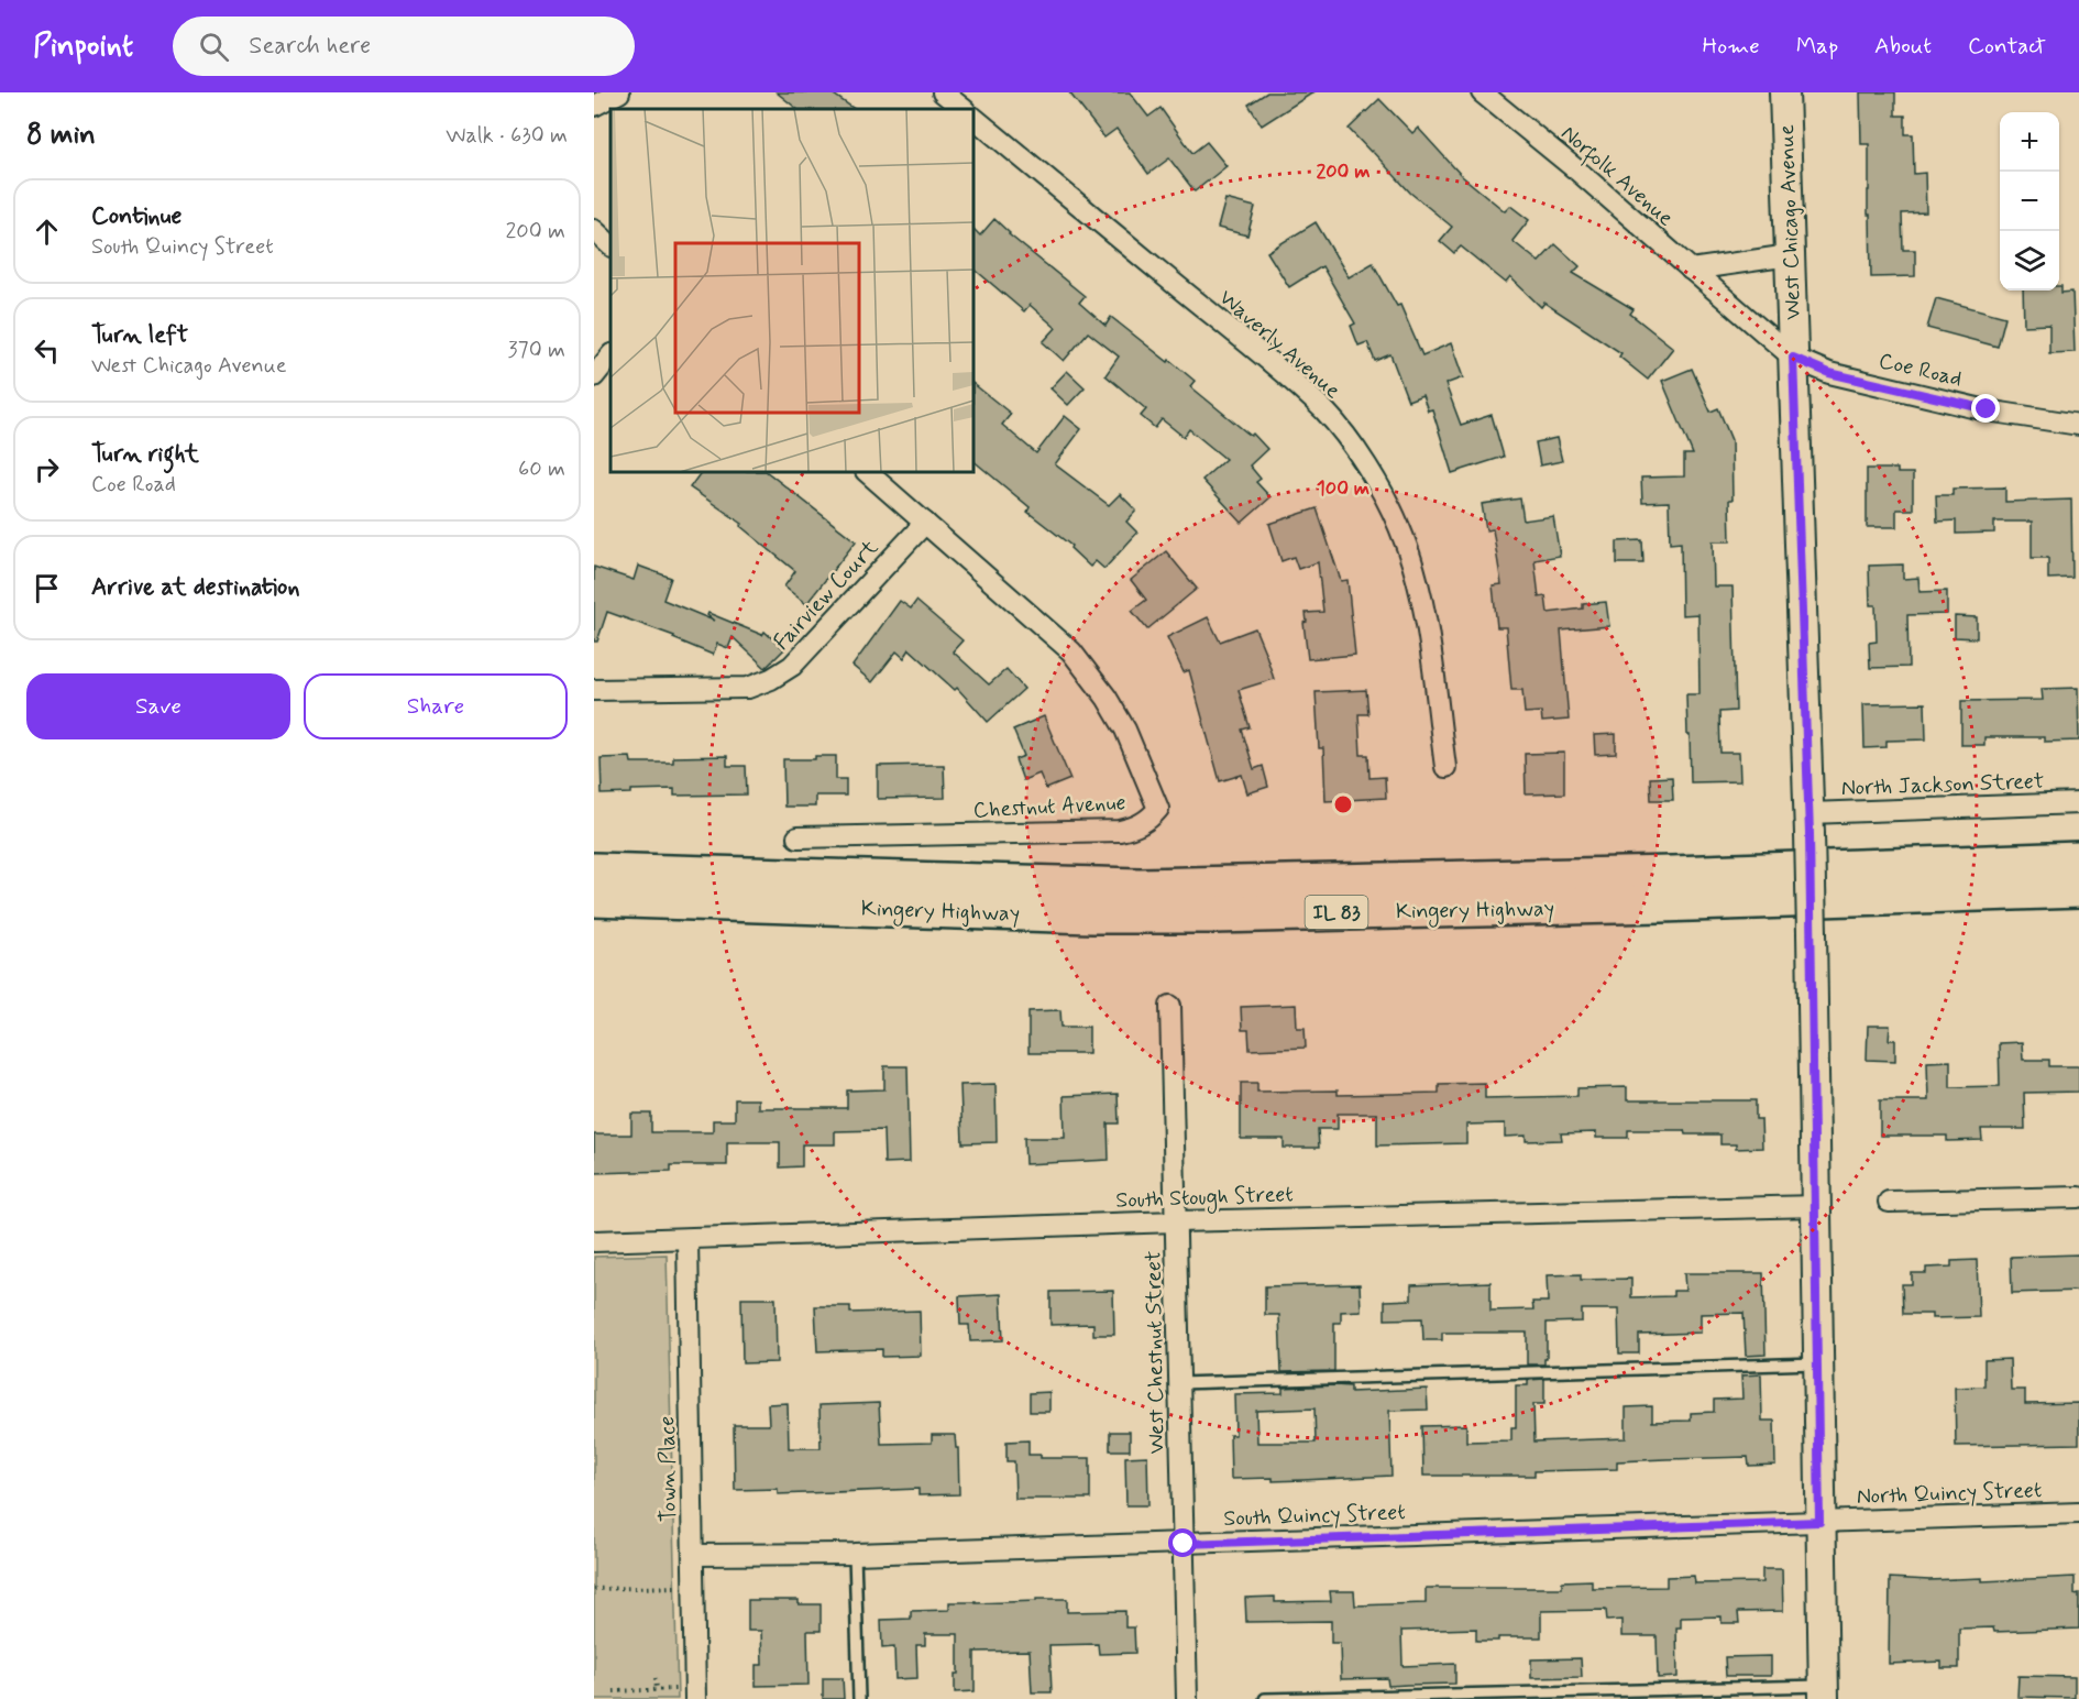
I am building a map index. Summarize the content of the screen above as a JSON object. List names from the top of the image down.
{
  "streets": {
    "highway": ["Kingery Highway", "IL 83"],
    "main road": ["West Chicago Avenue"],
    "street": [
      "Norfolk Avenue",
      "Waverly Avenue",
      "Coe Road",
      "Fairview Court",
      "North Jackson Street",
      "Chestnut Avenue",
      "South Stough Street",
      "West Chestnut Street",
      "Town Place",
      "North Quincy Street",
      "South Quincy Street"
    ]
  },
  "crossings": [
    ["Norfolk Avenue", "West Chicago Avenue"],
    ["Norfolk Avenue", "Coe Road"],
    ["West Chicago Avenue", "Coe Road"],
    ["West Chicago Avenue", "North Jackson Street"],
    ["West Chicago Avenue", "South Stough Street"],
    ["West Chicago Avenue", "North Quincy Street"],
    ["West Chicago Avenue", "South Quincy Street"],
    ["Fairview Court", "Chestnut Avenue"],
    ["South Stough Street", "West Chestnut Street"],
    ["South Stough Street", "Town Place"],
    ["West Chestnut Street", "South Quincy Street"],
    ["Town Place", "South Quincy Street"],
    ["North Quincy Street", "South Quincy Street"]
  ],
  "page": {
    "header": "Pinpoint",
    "search": "Search here",
    "nav": [
      "Home",
      "Map",
      "About",
      "Contact"
    ],
    "heading": ["8 min", "Walk · 630 m"],
    "map_buttons": ["+", "−"],
    "list": [
      ["Continue", "South Quincy Street", "200 m"],
      ["Turn left", "West Chicago Avenue", "370 m"],
      ["Turn right", "Coe Road", "60 m"],
      "Arrive at destination"
    ],
    "buttons": ["Save", "Share"]
  },
  "rings": ["200 m", "100 m"]
}
